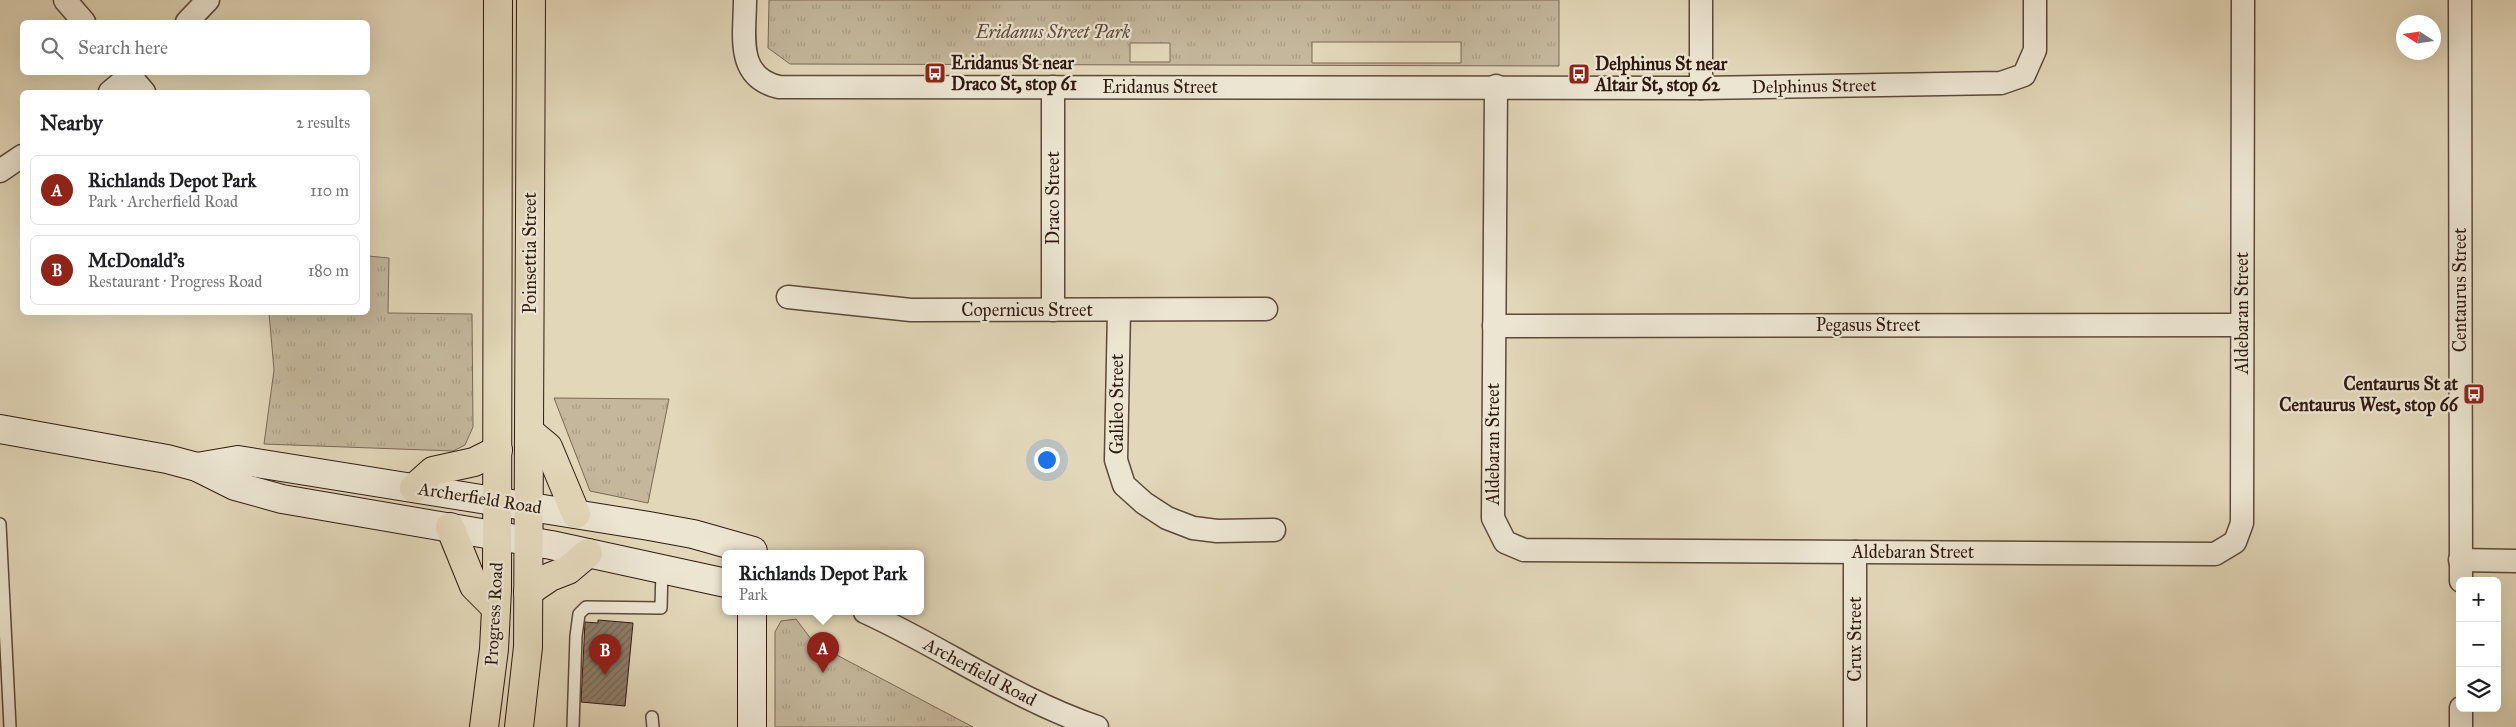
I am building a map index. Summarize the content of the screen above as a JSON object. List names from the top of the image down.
{
  "streets": {
    "main road": ["Poinsettia Street", "Archerfield Road", "Progress Road"],
    "street": [
      "Delphinus Street",
      "Eridanus Street",
      "Draco Street",
      "Centaurus Street",
      "Copernicus Street",
      "Aldebaran Street",
      "Pegasus Street",
      "Galileo Street",
      "Crux Street"
    ]
  },
  "crossings": [
    ["Delphinus Street", "Eridanus Street"],
    ["Delphinus Street", "Aldebaran Street"],
    ["Eridanus Street", "Draco Street"],
    ["Eridanus Street", "Aldebaran Street"],
    ["Draco Street", "Copernicus Street"],
    ["Poinsettia Street", "Archerfield Road"],
    ["Poinsettia Street", "Progress Road"],
    ["Copernicus Street", "Galileo Street"],
    ["Aldebaran Street", "Pegasus Street"],
    ["Aldebaran Street", "Crux Street"],
    ["Archerfield Road", "Progress Road"]
  ],
  "parks": ["Eridanus Street Park"],
  "places": {
    "bus stop": ["Eridanus St near Draco St, stop 61", "Delphinus St near Altair St, stop 62", "Centaurus St at Centaurus West, stop 66"]
  },
  "north": "left",
  "page": {
    "search": "Search here",
    "heading": ["Nearby", "2 results"],
    "list": [
      {
        "mark": "A",
        "name": "Richlands Depot Park",
        "note": "Park · Archerfield Road",
        "value": "110 m"
      },
      {
        "mark": "B",
        "name": "McDonald's",
        "note": "Restaurant · Progress Road",
        "value": "180 m"
      }
    ],
    "popup": ["Richlands Depot Park", "Park"],
    "map_buttons": ["+", "−"],
    "pins": ["A", "B"]
  }
}
